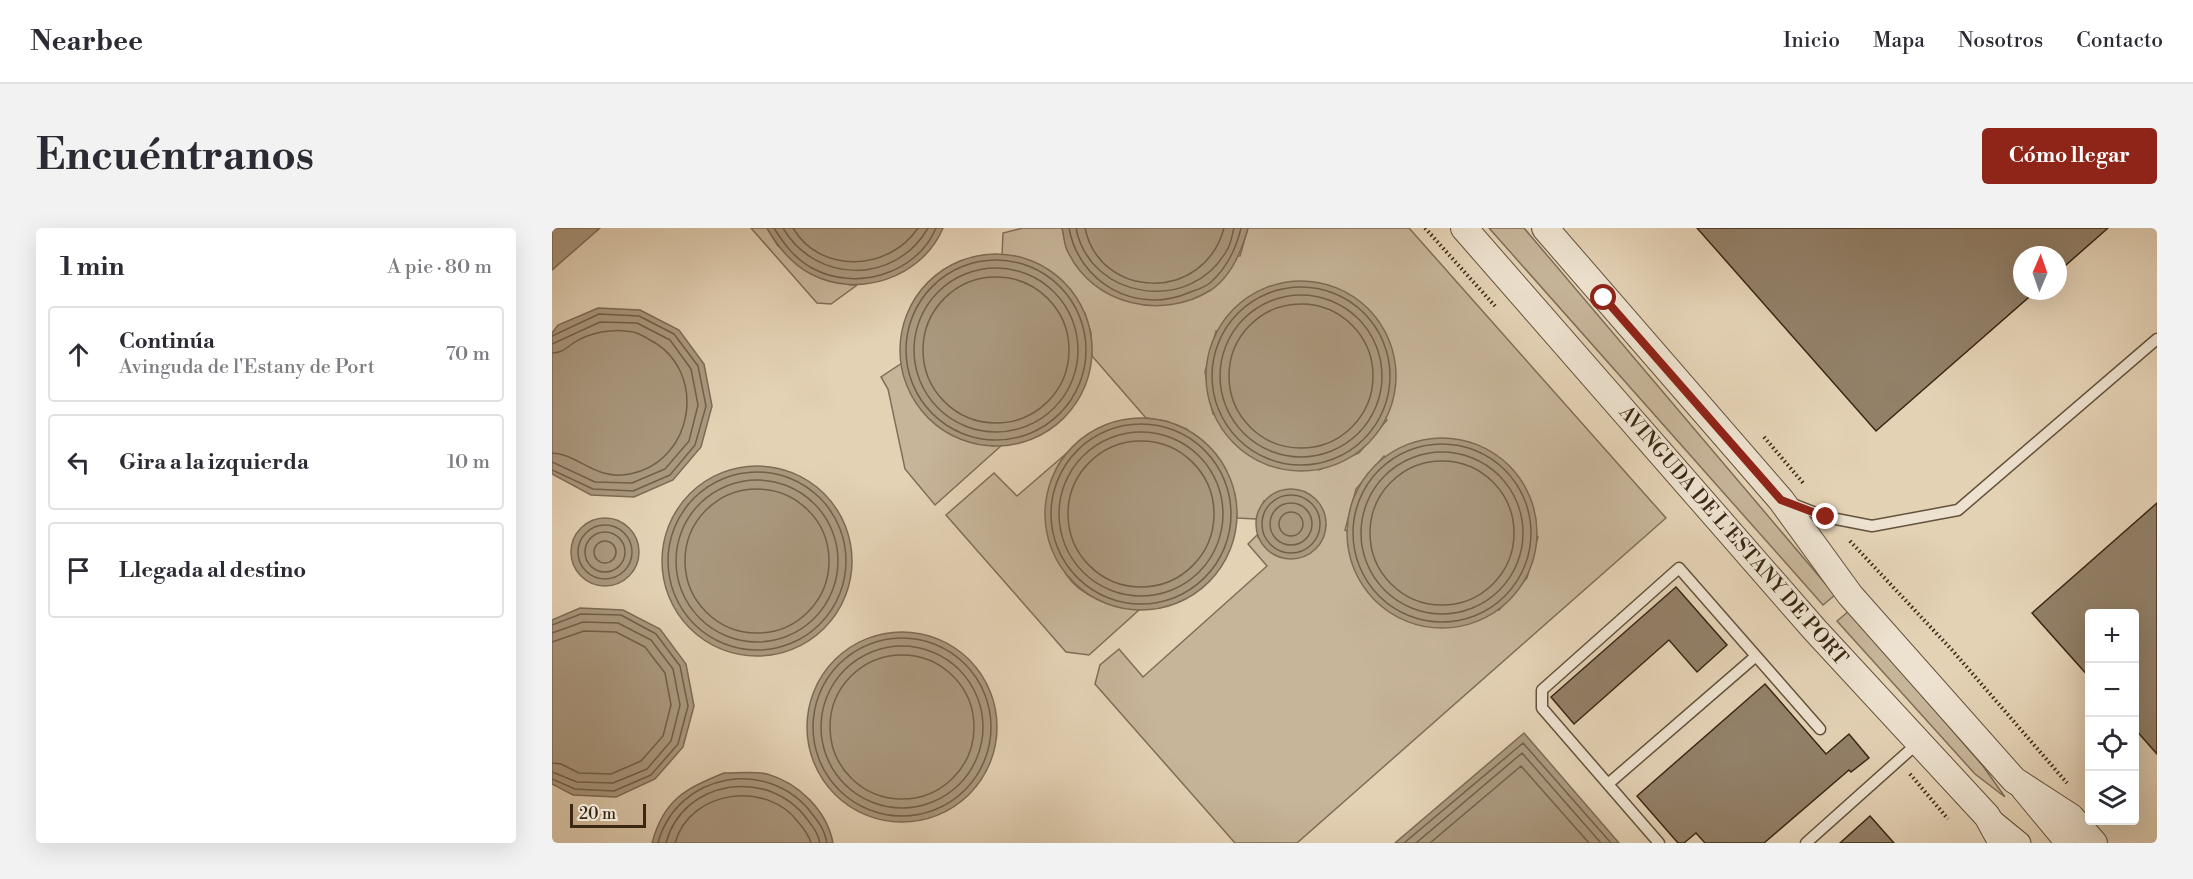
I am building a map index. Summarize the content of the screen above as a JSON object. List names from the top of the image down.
{
  "streets": {
    "street": ["AVINGUDA DE L'ESTANY DE PORT"]
  },
  "scale_bar": "20 m",
  "north": "top",
  "page": {
    "header": "Nearbee",
    "nav": [
      "Inicio",
      "Mapa",
      "Nosotros",
      "Contacto"
    ],
    "buttons": "Cómo llegar",
    "title": "Encuéntranos",
    "heading": ["1 min", "A pie · 80 m"],
    "list": [
      ["Continúa", "Avinguda de l'Estany de Port", "70 m"],
      ["Gira a la izquierda", "10 m"],
      "Llegada al destino"
    ],
    "map_buttons": ["+", "−"],
    "scale": "20 m"
  }
}
